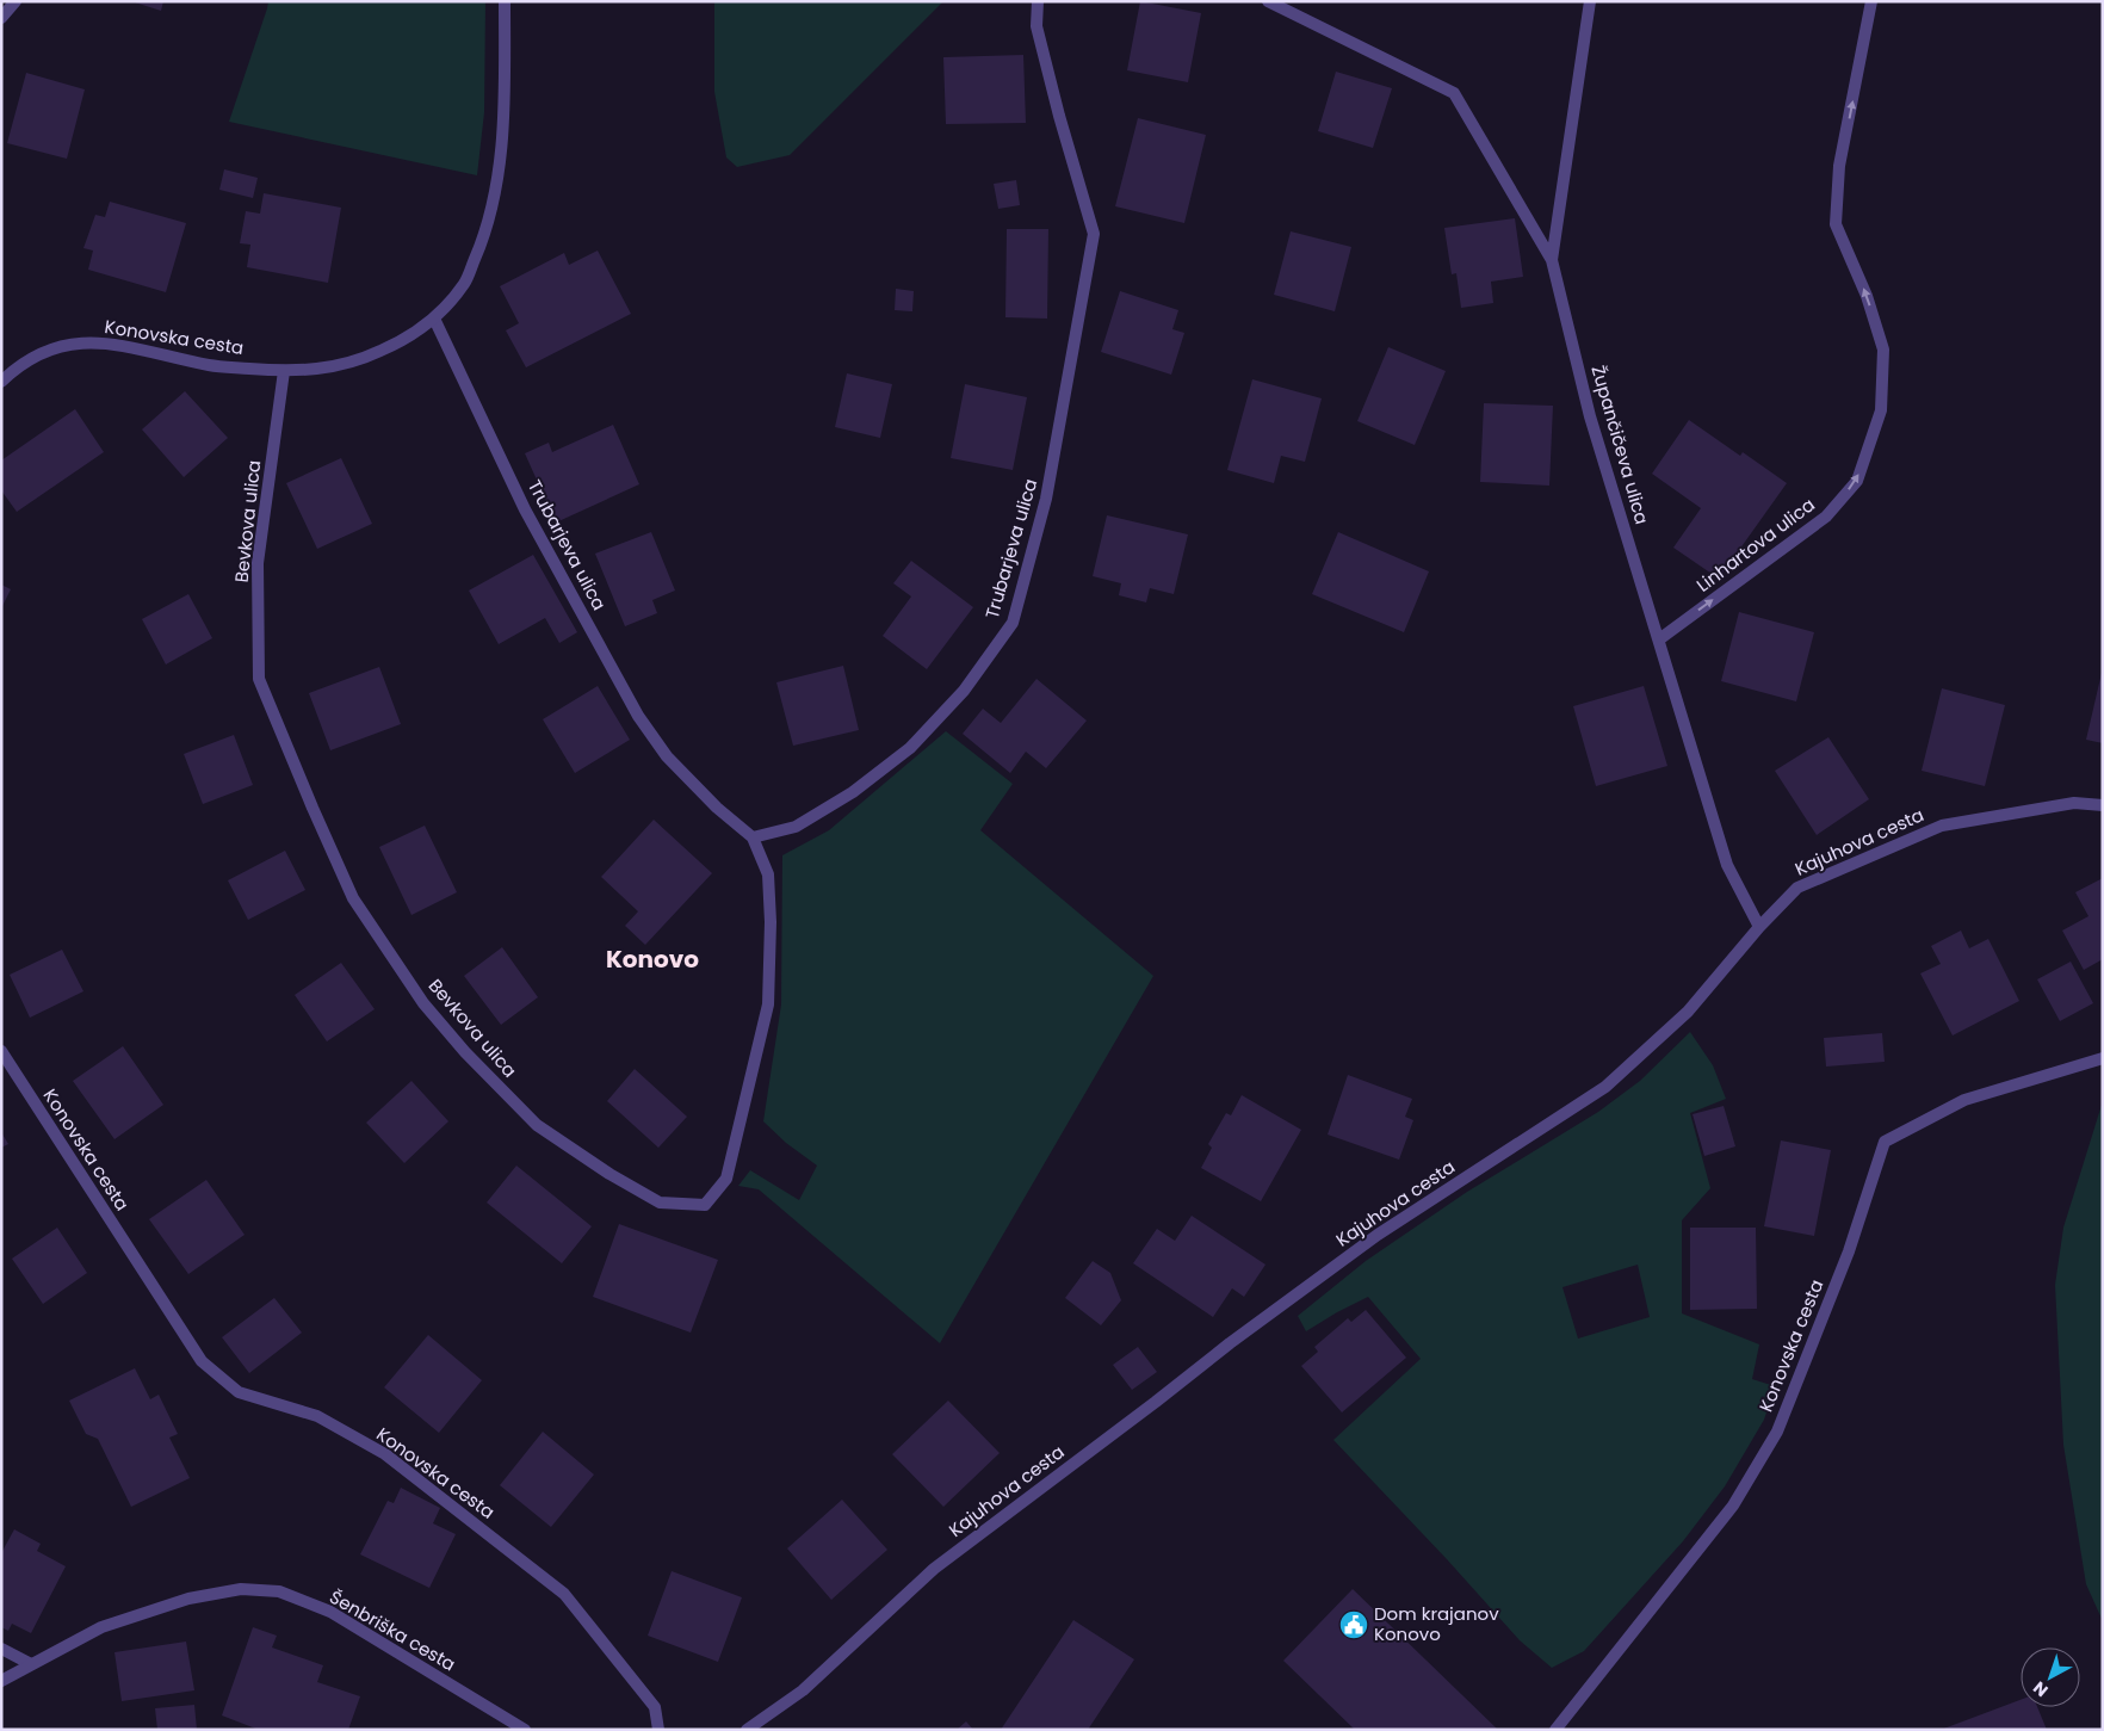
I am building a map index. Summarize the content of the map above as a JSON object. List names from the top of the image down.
{
  "streets": {
    "street": [
      "Konovska cesta",
      "Župančičeva ulica",
      "Bevkova ulica",
      "Trubarjeva ulica",
      "Linhartova ulica",
      "Kajuhova cesta",
      "Šenbriška cesta"
    ]
  },
  "crossings": [
    ["Konovska cesta", "Bevkova ulica"],
    ["Konovska cesta", "Trubarjeva ulica"],
    ["Župančičeva ulica", "Linhartova ulica"],
    ["Bevkova ulica", "Trubarjeva ulica"]
  ],
  "one_way": ["Linhartova ulica"],
  "districts": ["Konovo"],
  "places": {
    "public building": ["Dom krajanov Konovo"]
  },
  "north": "bottom left"
}
